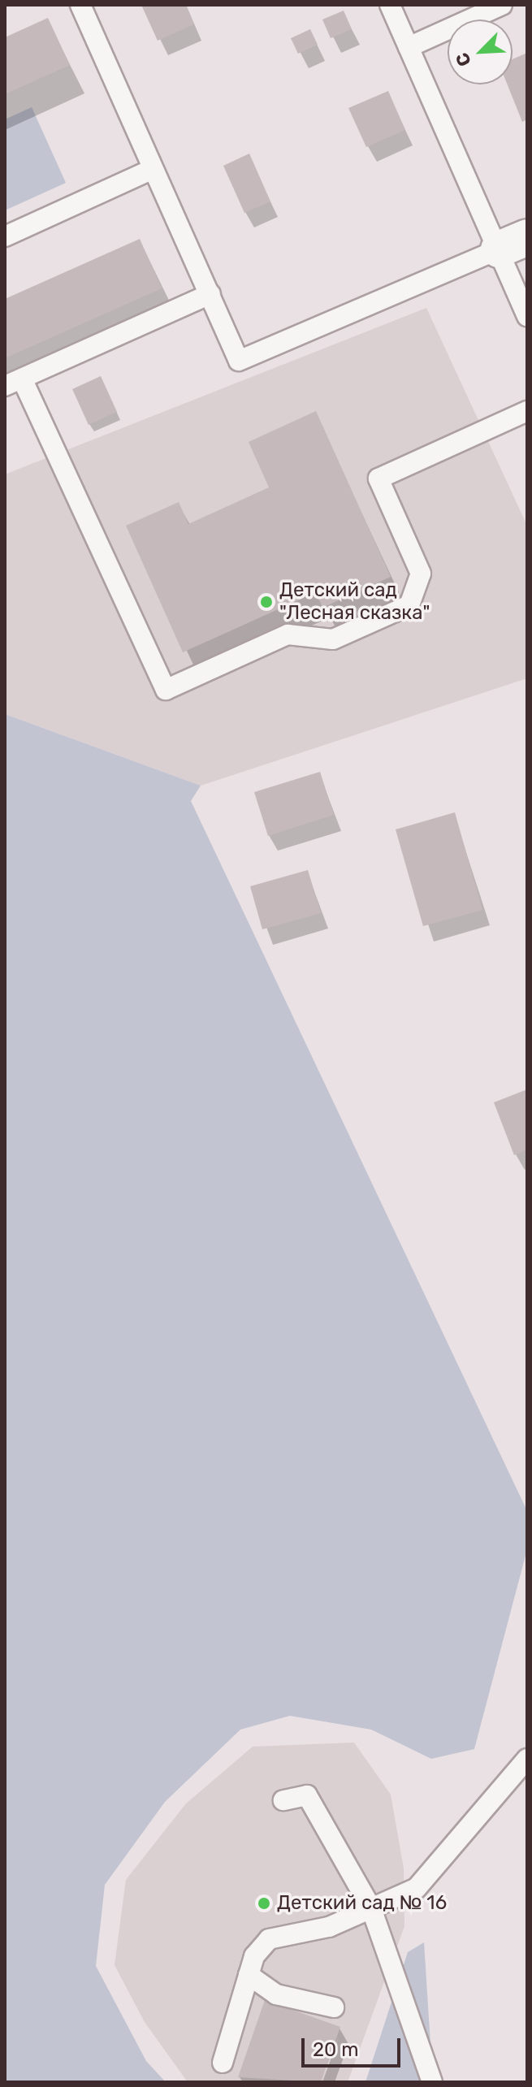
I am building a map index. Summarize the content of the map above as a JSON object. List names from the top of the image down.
{
  "places": ["Детский сад \"Лесная сказка\"", "Детский сад № 16"],
  "scale_bar": "20 m",
  "north": "bottom left"
}
